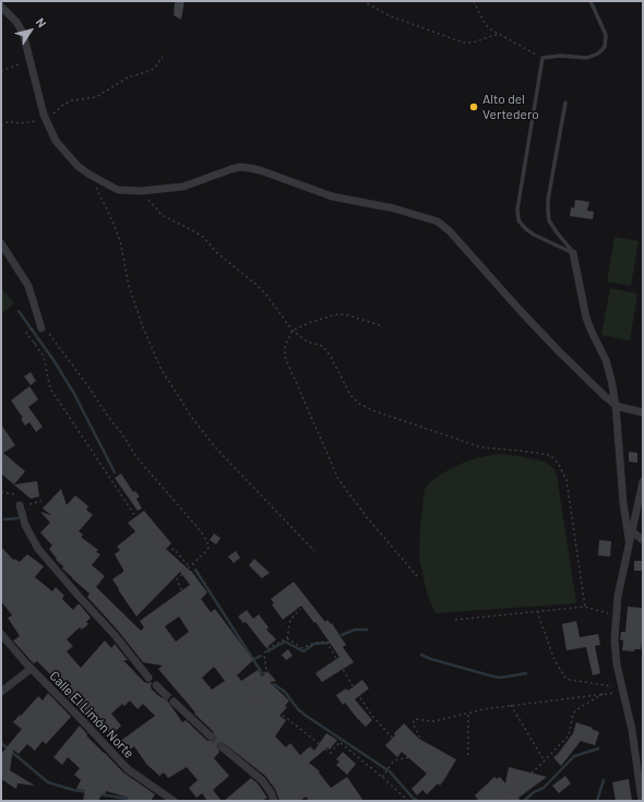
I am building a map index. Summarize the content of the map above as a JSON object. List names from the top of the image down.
{
  "streets": {
    "street": ["Calle El Limón Norte"]
  },
  "places": ["Alto del Vertedero"],
  "north": "top right"
}
